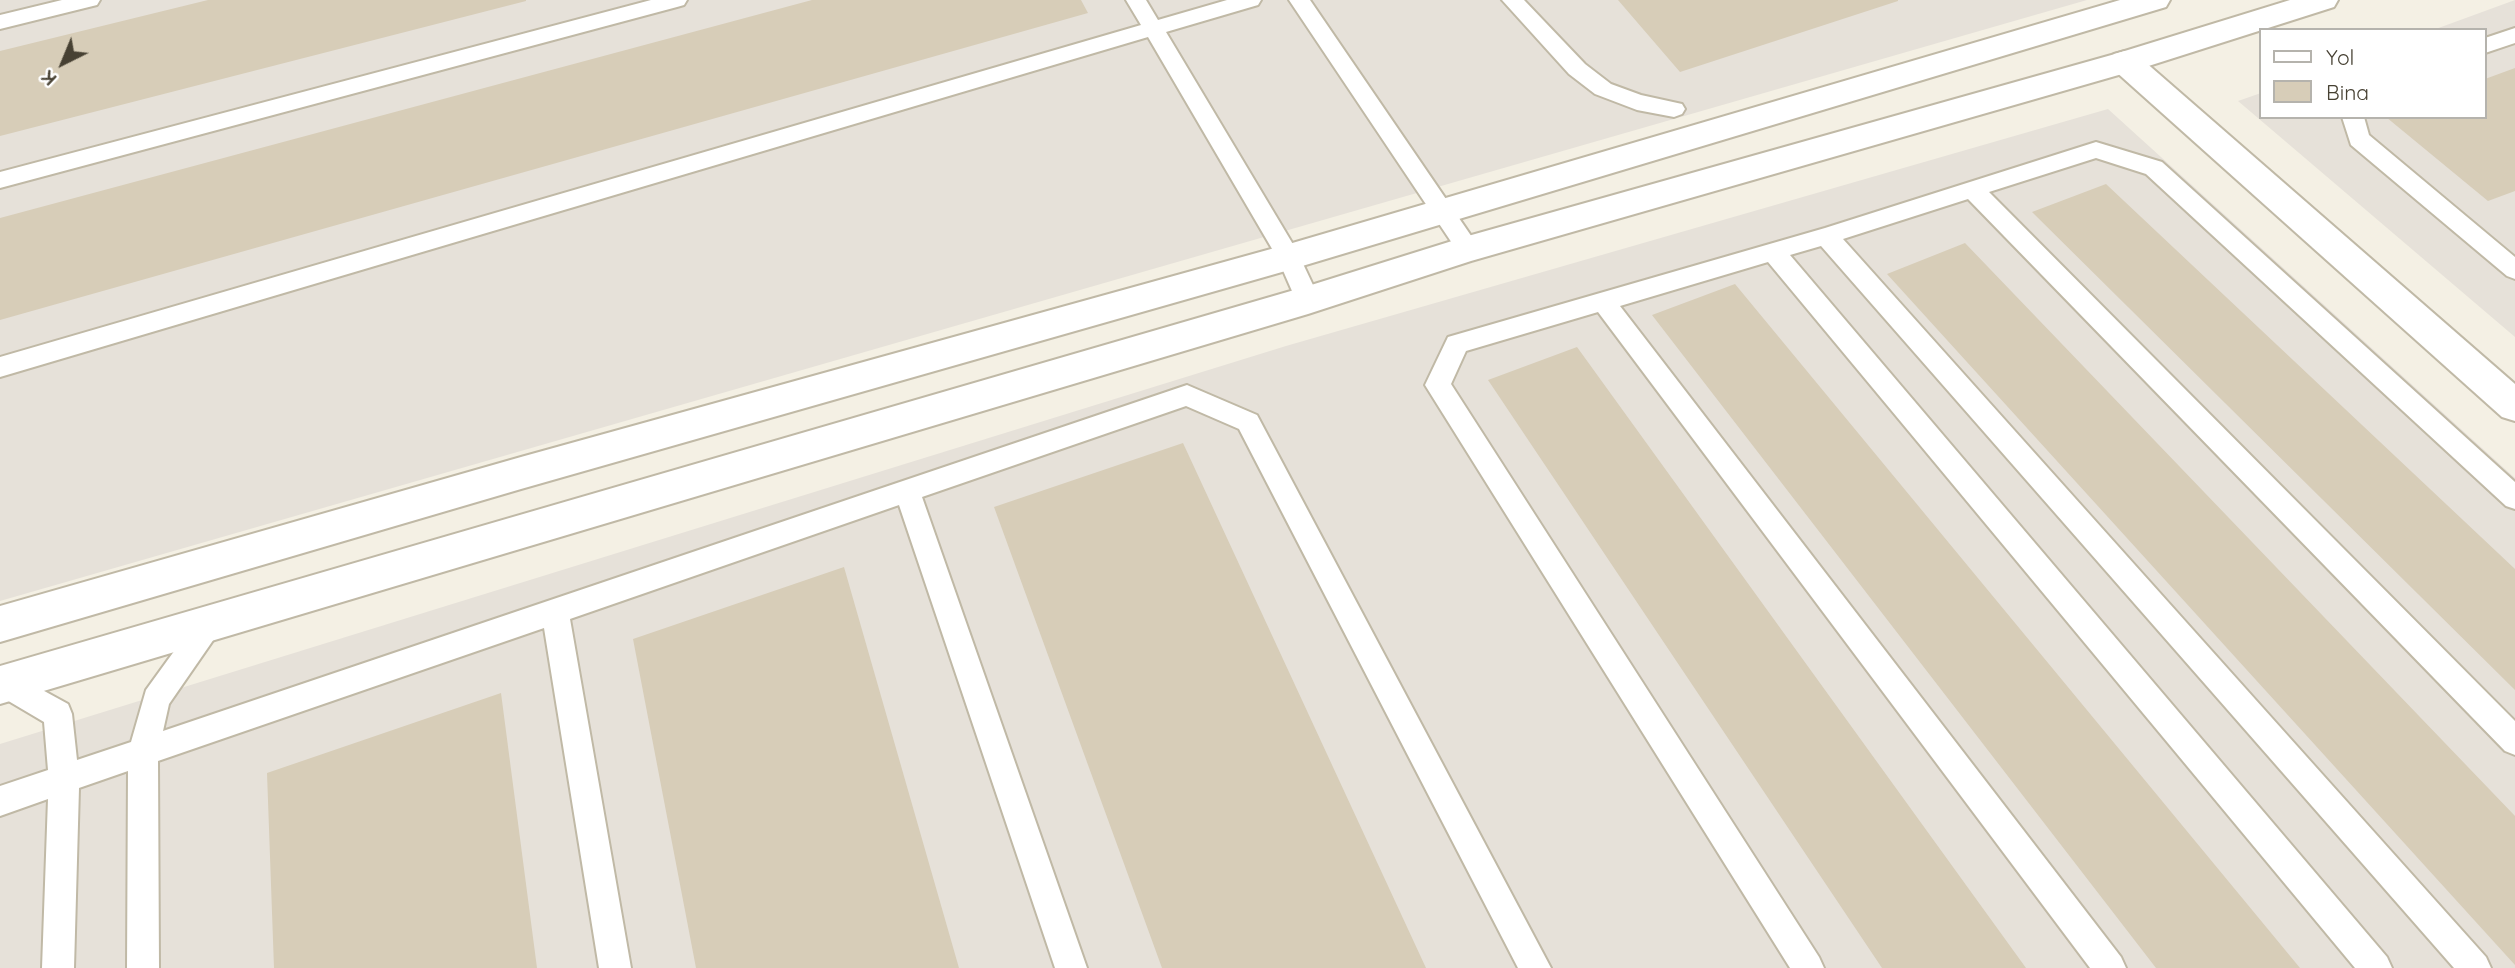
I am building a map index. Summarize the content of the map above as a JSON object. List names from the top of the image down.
{
  "legend": ["Yol", "Bina"],
  "north": "bottom left"
}
